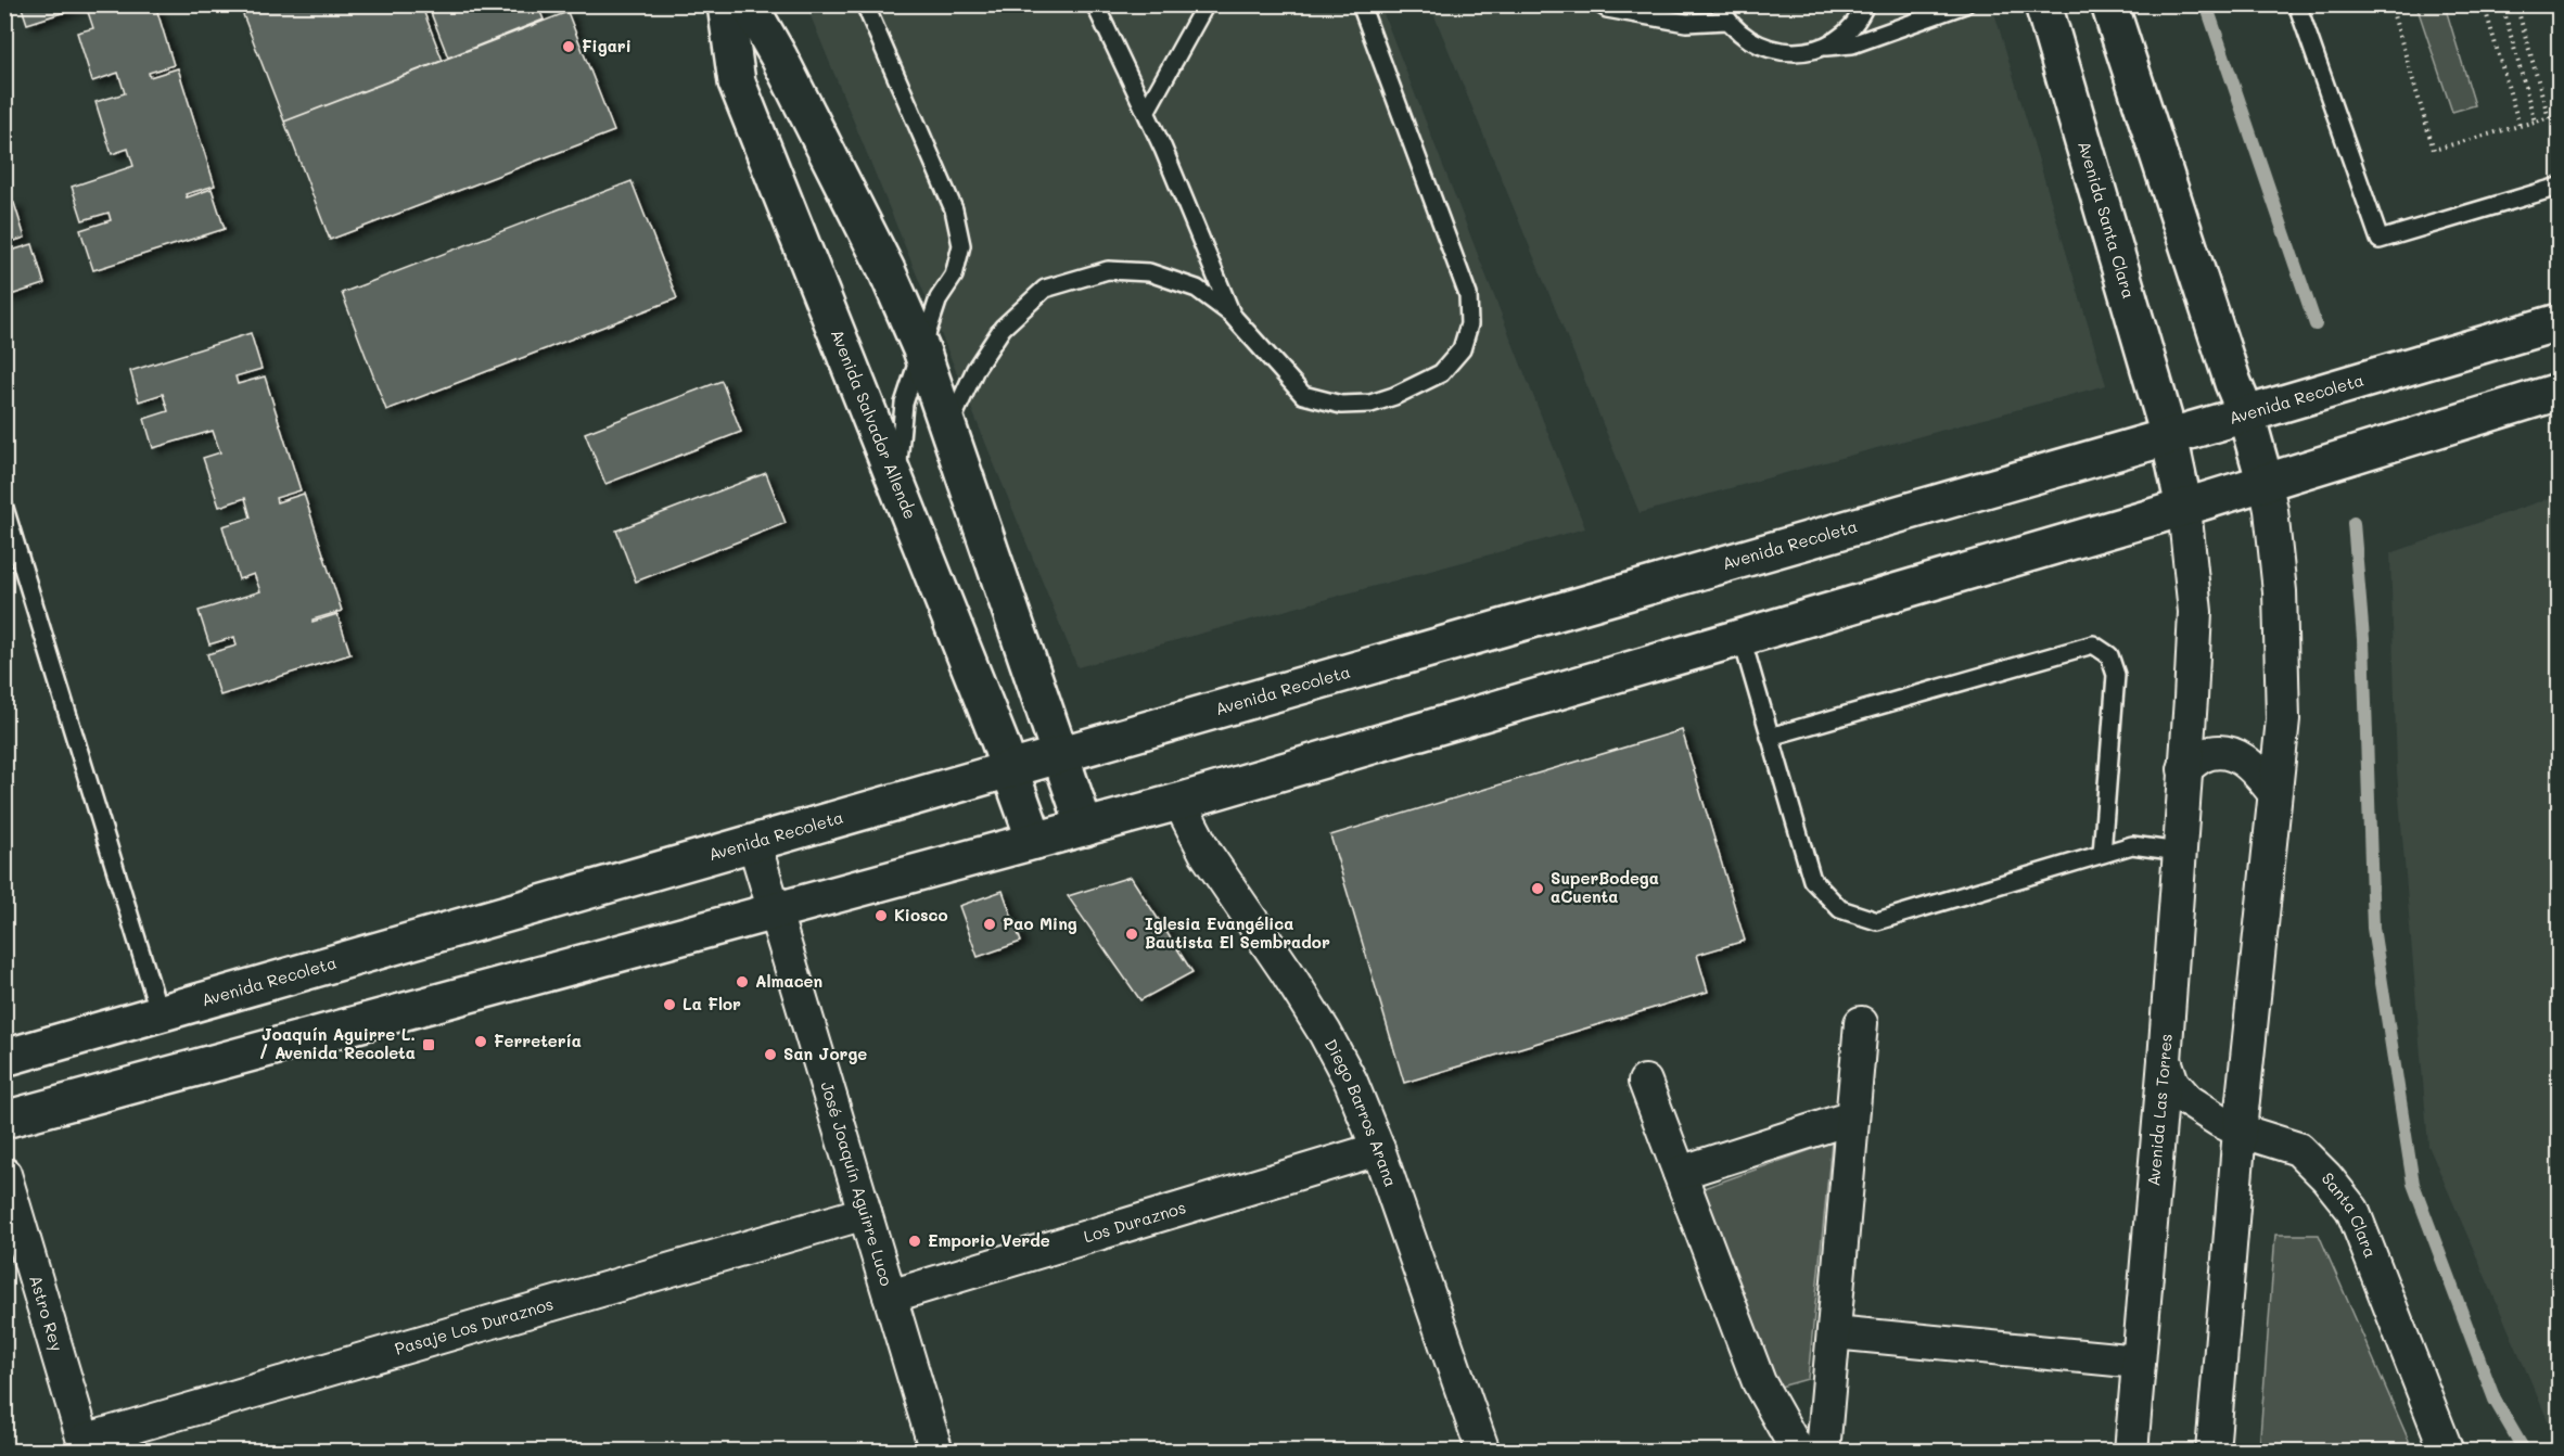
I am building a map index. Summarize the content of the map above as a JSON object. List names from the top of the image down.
{
  "streets": {
    "main road": [
      "Avenida Santa Clara",
      "Avenida Recoleta",
      "Avenida Salvador Allende",
      "Avenida Las Torres"
    ],
    "street": [
      "Diego Barros Arana",
      "José Joaquín Aguirre Luco",
      "Santa Clara",
      "Los Duraznos",
      "Astro Rey",
      "Pasaje Los Duraznos"
    ]
  },
  "crossings": [
    ["Avenida Santa Clara", "Avenida Recoleta"],
    ["Avenida Santa Clara", "Avenida Las Torres"],
    ["Avenida Recoleta", "Avenida Salvador Allende"],
    ["Avenida Recoleta", "Avenida Las Torres"],
    ["Avenida Recoleta", "José Joaquín Aguirre Luco"],
    ["Avenida Las Torres", "Santa Clara"],
    ["Diego Barros Arana", "Los Duraznos"],
    ["José Joaquín Aguirre Luco", "Los Duraznos"],
    ["José Joaquín Aguirre Luco", "Pasaje Los Duraznos"],
    ["Astro Rey", "Pasaje Los Duraznos"]
  ],
  "places": {
    "other": [
      "Figari",
      "SuperBodega aCuenta",
      "Kiosco",
      "Pao Ming",
      "Iglesia Evangélica Bautista El Sembrador",
      "Almacen",
      "La Flor",
      "Ferretería",
      "San Jorge",
      "Emporio Verde"
    ],
    "transit": ["Joaquín Aguirre L. / Avenida Recoleta"]
  }
}
